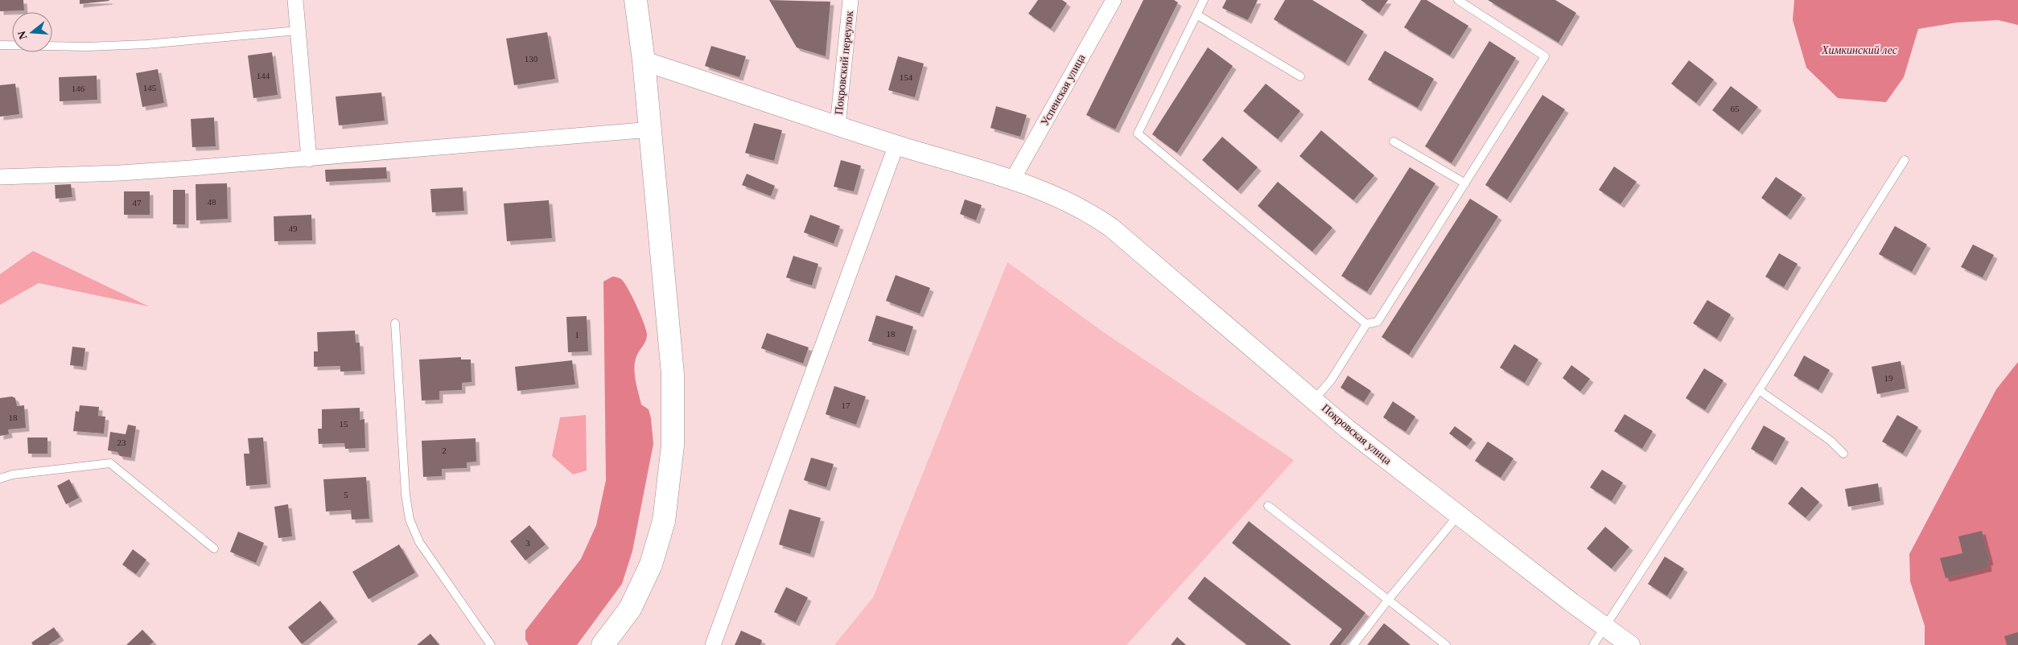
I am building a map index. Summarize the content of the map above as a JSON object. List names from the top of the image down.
{
  "streets": {
    "street": ["Покровский переулок", "Успенская улица", "Покровская улица"]
  },
  "crossings": [
    ["Покровский переулок", "Покровская улица"],
    ["Успенская улица", "Покровская улица"]
  ],
  "parks": ["Химкинский лес"],
  "house_numbers": [
    "130",
    "144",
    "154",
    "145",
    "146",
    "65",
    "48",
    "47",
    "49",
    "18",
    "1",
    "19",
    "17",
    "18",
    "15",
    "23",
    "2",
    "5",
    "3"
  ],
  "north": "left"
}
